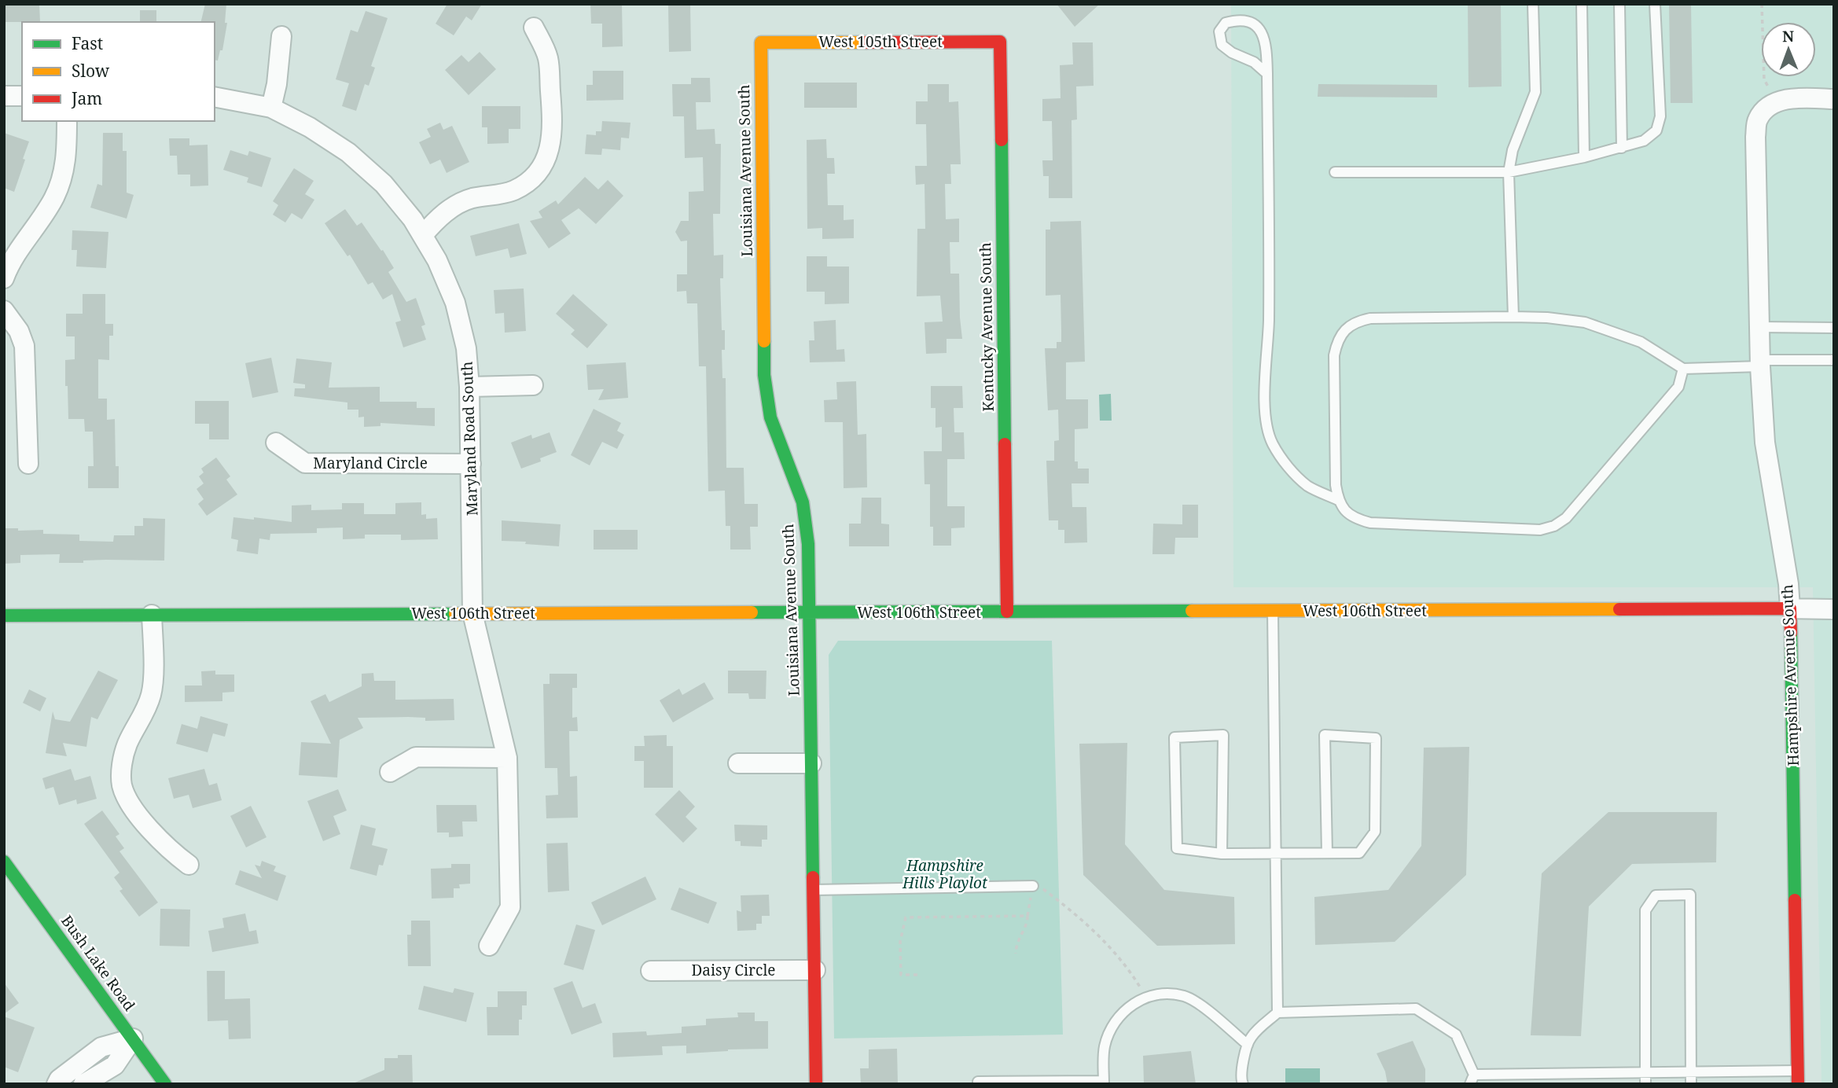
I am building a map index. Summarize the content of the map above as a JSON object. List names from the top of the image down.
{
  "streets": {
    "street": [
      "West 105th Street",
      "Louisiana Avenue South",
      "Kentucky Avenue South",
      "Maryland Road South",
      "Maryland Circle",
      "West 106th Street",
      "Hampshire Avenue South",
      "Bush Lake Road",
      "Daisy Circle"
    ]
  },
  "crossings": [
    ["West 105th Street", "Louisiana Avenue South"],
    ["West 105th Street", "Kentucky Avenue South"],
    ["Louisiana Avenue South", "West 106th Street"],
    ["Louisiana Avenue South", "Daisy Circle"],
    ["Kentucky Avenue South", "West 106th Street"],
    ["Maryland Road South", "Maryland Circle"],
    ["Maryland Road South", "West 106th Street"],
    ["West 106th Street", "Hampshire Avenue South"]
  ],
  "parks": ["Hampshire Hills Playlot"],
  "legend": ["Fast", "Slow", "Jam"],
  "north": "top"
}
